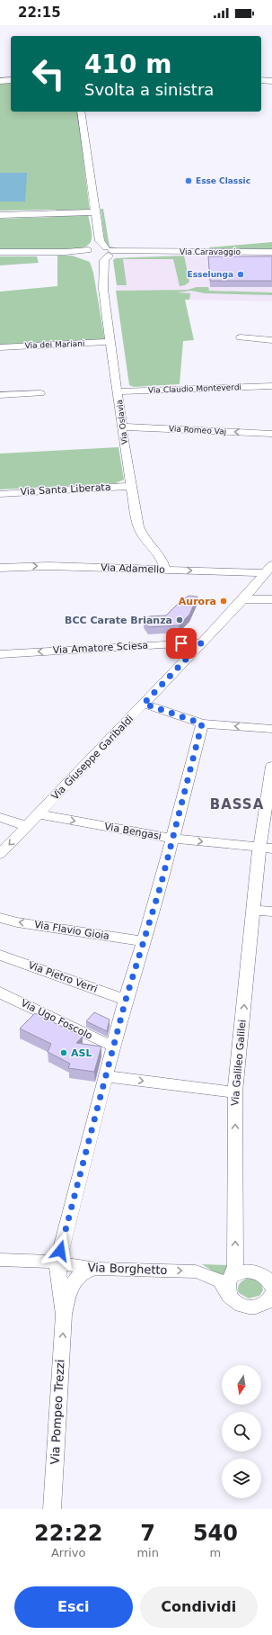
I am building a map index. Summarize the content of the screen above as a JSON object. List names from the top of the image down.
{
  "streets": {
    "street": [
      "Via Caravaggio",
      "Via dei Mariani",
      "Via Claudio Monteverdi",
      "Via Oslavia",
      "Via Romeo Vaj",
      "Via Santa Liberata",
      "Via Adamello",
      "Via Amatore Sciesa",
      "Via Giuseppe Garibaldi",
      "Via Bengasi",
      "Via Flavio Gioia",
      "Via Pietro Verri",
      "Via Ugo Foscolo",
      "Via Galileo Galilei",
      "Via Borghetto",
      "Via Pompeo Trezzi"
    ]
  },
  "crossings": [
    ["Via Caravaggio", "Via Oslavia"],
    ["Via dei Mariani", "Via Oslavia"],
    ["Via Claudio Monteverdi", "Via Oslavia"],
    ["Via Oslavia", "Via Romeo Vaj"],
    ["Via Oslavia", "Via Santa Liberata"],
    ["Via Oslavia", "Via Adamello"],
    ["Via Adamello", "Via Giuseppe Garibaldi"],
    ["Via Amatore Sciesa", "Via Giuseppe Garibaldi"],
    ["Via Giuseppe Garibaldi", "Via Bengasi"],
    ["Via Bengasi", "Via Galileo Galilei"],
    ["Via Galileo Galilei", "Via Borghetto"],
    ["Via Borghetto", "Via Pompeo Trezzi"]
  ],
  "one_way": [
    "Via Romeo Vaj",
    "Via Adamello",
    "Via Amatore Sciesa",
    "Via Bengasi",
    "Via Flavio Gioia",
    "Via Galileo Galilei",
    "Via Borghetto",
    "Via Pompeo Trezzi"
  ],
  "districts": ["BASSA"],
  "places": [
    "Esse Classic",
    "Esselunga",
    "Aurora",
    "BCC Carate Brianza",
    "ASL"
  ],
  "north": "bottom",
  "page": {
    "status": "22:15",
    "turn": ["410 m", "Svolta a sinistra"],
    "eta": [
      "22:22",
      "Arrivo",
      "7",
      "min",
      "540",
      "m"
    ],
    "buttons": ["Esci", "Condividi"]
  }
}
